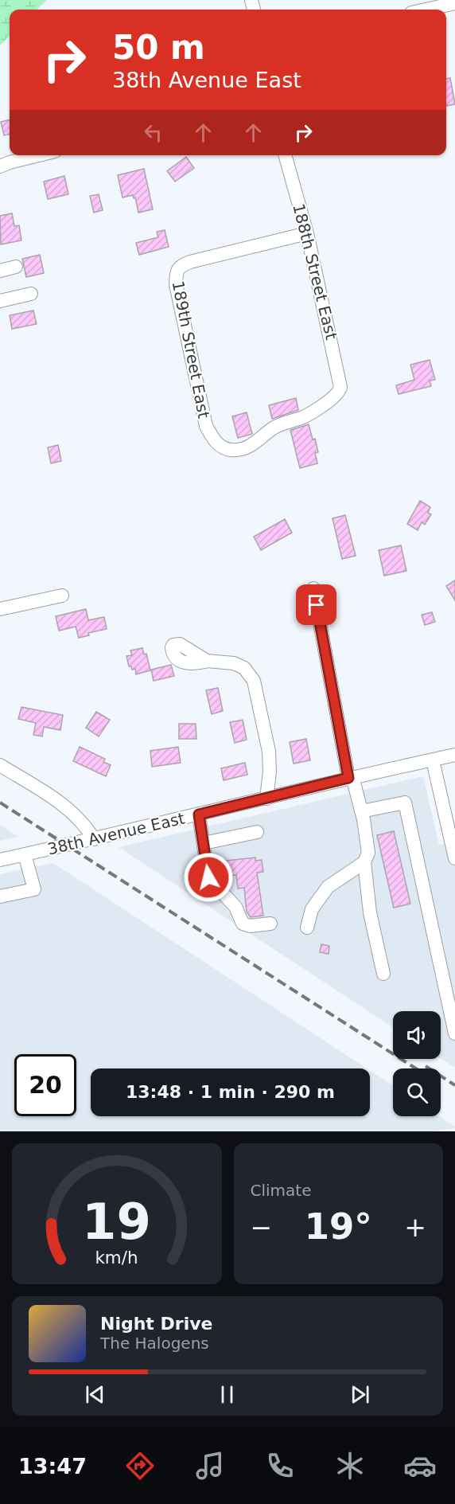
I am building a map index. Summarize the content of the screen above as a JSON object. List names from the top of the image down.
{
  "streets": {
    "street": ["188th Street East", "189th Street East", "38th Avenue East"]
  },
  "crossings": [
    ["188th Street East", "189th Street East"]
  ],
  "page": {
    "turn": ["50 m", "38th Avenue East"],
    "limit": "20",
    "trip": "13:48 · 1 min · 290 m",
    "tile": "Climate",
    "heat": ["−", "19°", "+"],
    "song": ["Night Drive", "The Halogens"],
    "tabs": "13:47",
    "gauge": ["19", "km/h"]
  }
}
